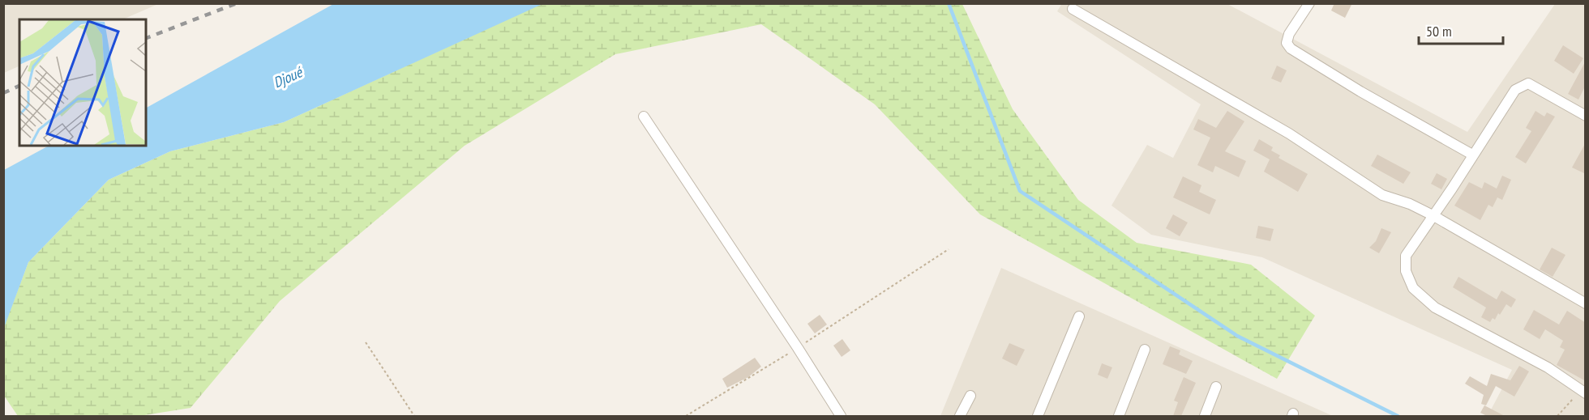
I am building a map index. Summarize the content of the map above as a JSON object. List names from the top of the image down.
{
  "water": ["Djoué"],
  "scale_bar": "50 m"
}
